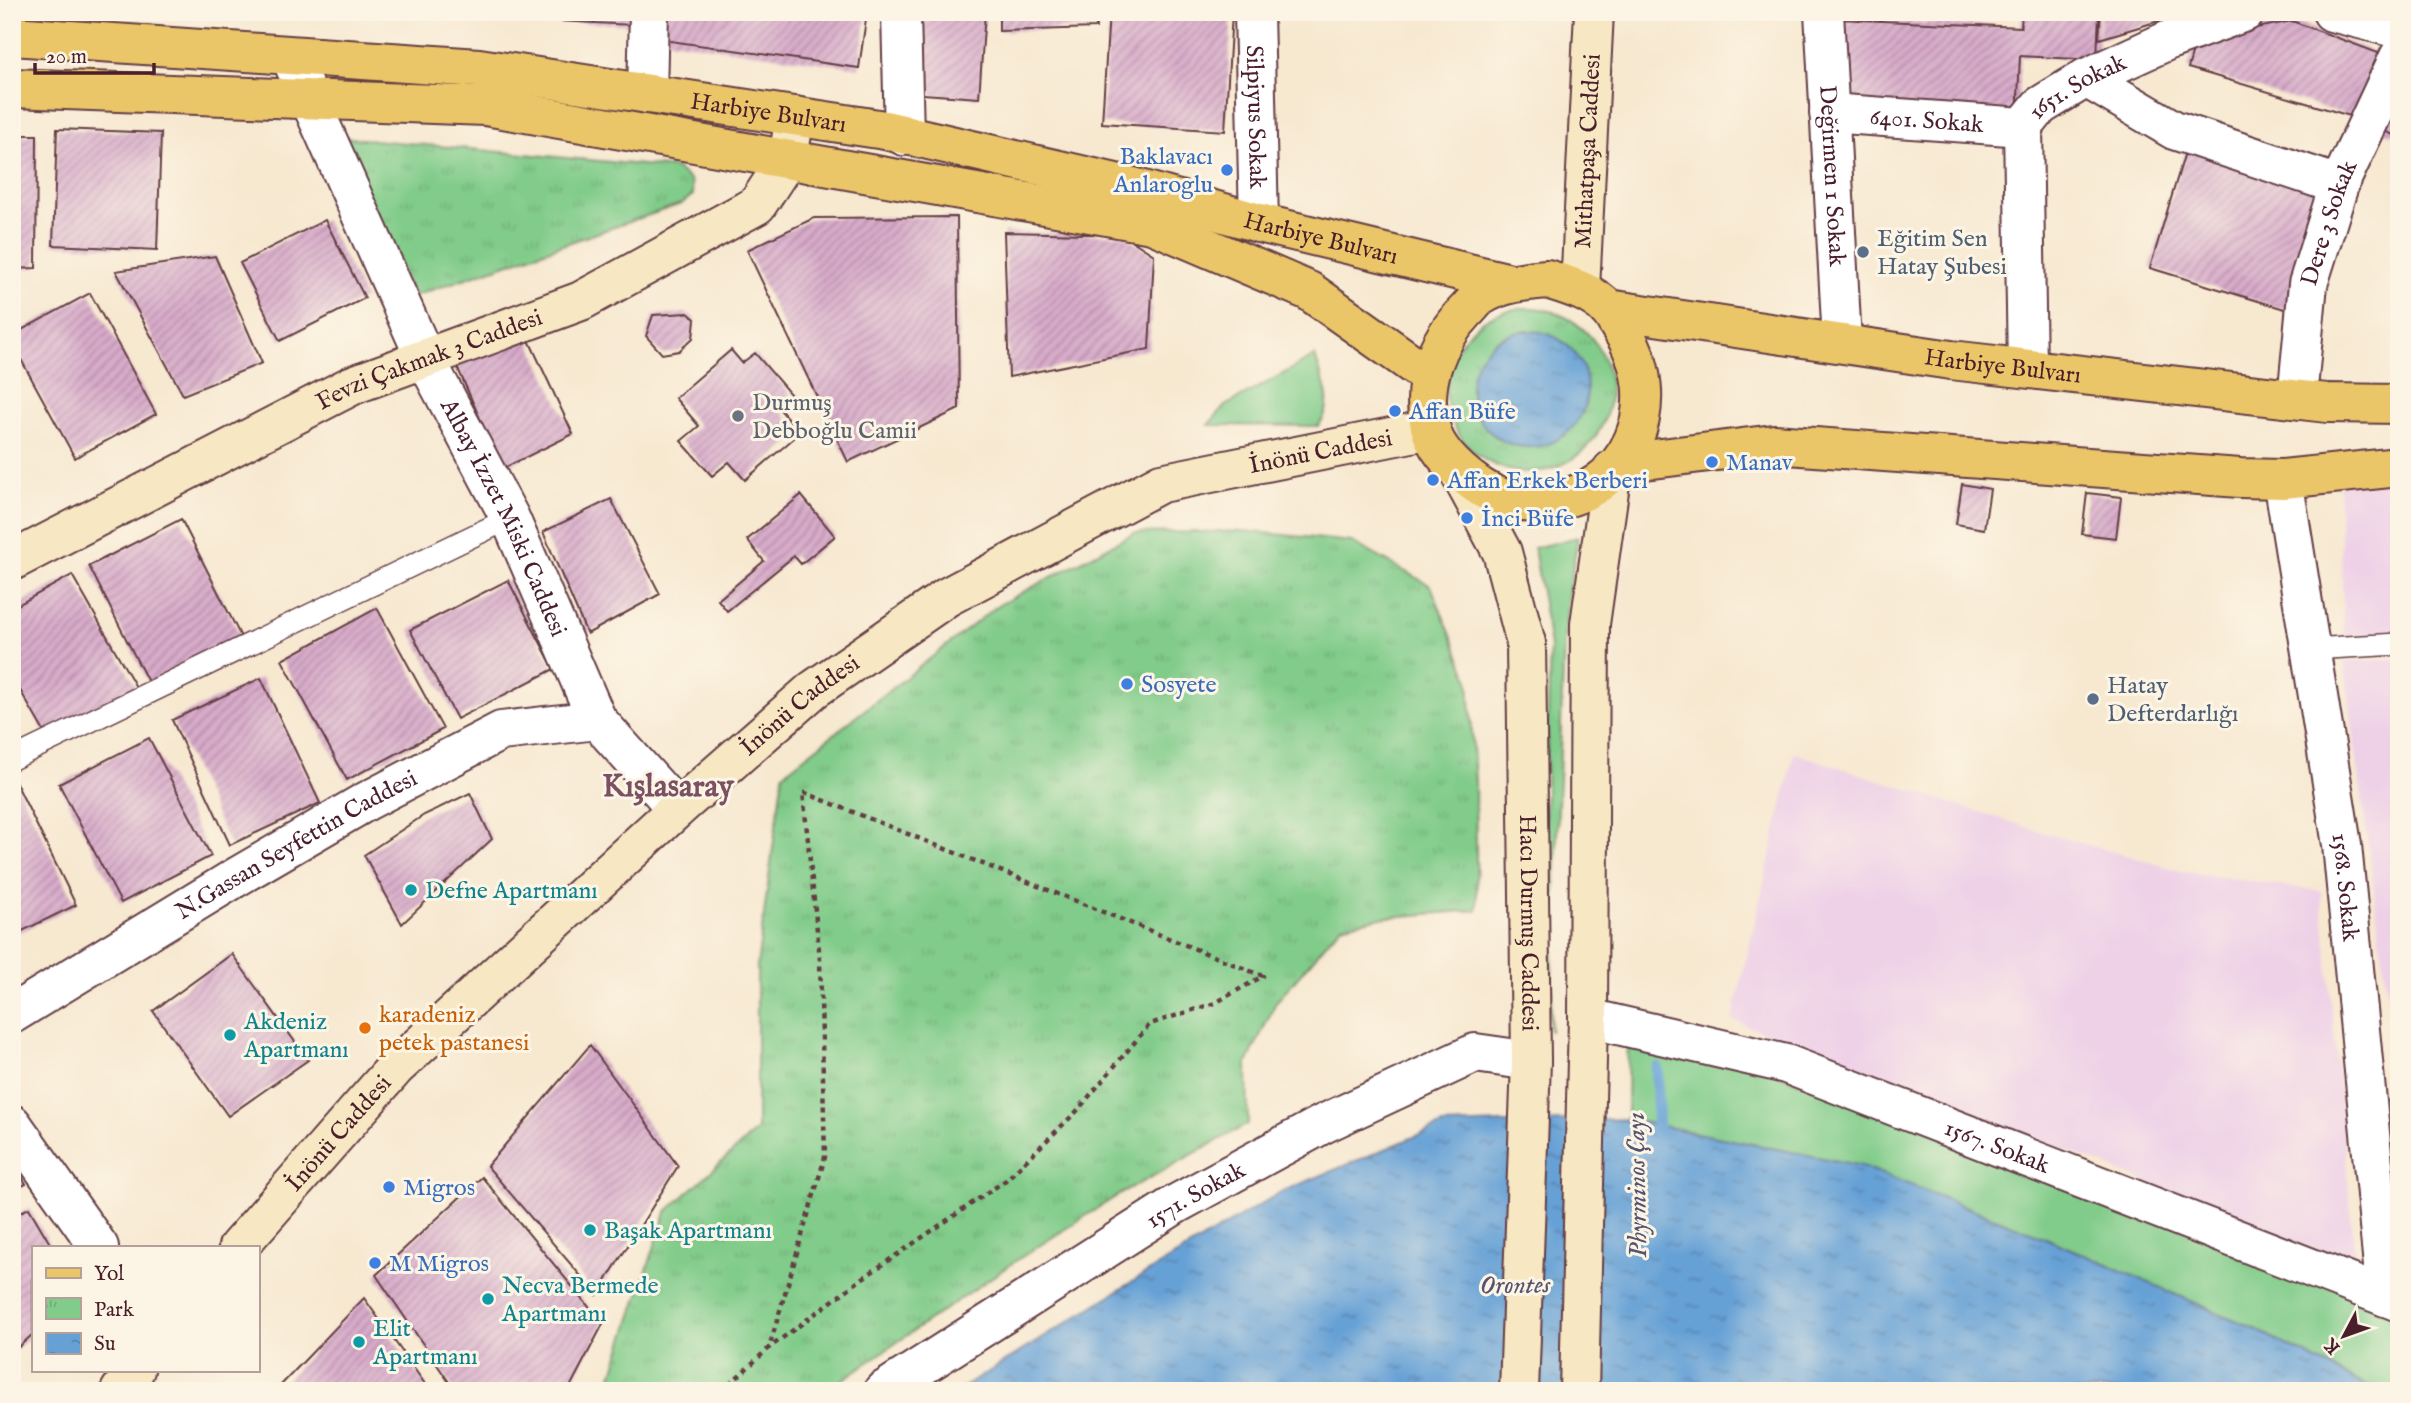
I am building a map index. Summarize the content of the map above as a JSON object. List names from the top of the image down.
{
  "streets": {
    "main road": ["Harbiye Bulvarı"],
    "street": [
      "1651. Sokak",
      "Silpiyus Sokak",
      "6401. Sokak",
      "Mithatpaşa Caddesi",
      "Değirmen 1 Sokak",
      "Dere 3 Sokak",
      "Fevzi Çakmak 3 Caddesi",
      "İnönü Caddesi",
      "Albay İzzet Miski Caddesi",
      "N.Gassan Seyfettin Caddesi",
      "1568. Sokak",
      "Hacı Durmuş Caddesi",
      "1567. Sokak",
      "1571. Sokak"
    ]
  },
  "crossings": [
    ["1651. Sokak", "Harbiye Bulvarı"],
    ["1651. Sokak", "6401. Sokak"],
    ["Harbiye Bulvarı", "Silpiyus Sokak"],
    ["Harbiye Bulvarı", "Mithatpaşa Caddesi"],
    ["Harbiye Bulvarı", "Değirmen 1 Sokak"],
    ["Harbiye Bulvarı", "Dere 3 Sokak"],
    ["Harbiye Bulvarı", "Fevzi Çakmak 3 Caddesi"],
    ["Harbiye Bulvarı", "İnönü Caddesi"],
    ["Harbiye Bulvarı", "Albay İzzet Miski Caddesi"],
    ["Harbiye Bulvarı", "1568. Sokak"],
    ["Harbiye Bulvarı", "Hacı Durmuş Caddesi"],
    ["6401. Sokak", "Değirmen 1 Sokak"],
    ["Mithatpaşa Caddesi", "İnönü Caddesi"],
    ["Mithatpaşa Caddesi", "Hacı Durmuş Caddesi"],
    ["Fevzi Çakmak 3 Caddesi", "Albay İzzet Miski Caddesi"],
    ["İnönü Caddesi", "Albay İzzet Miski Caddesi"],
    ["İnönü Caddesi", "Hacı Durmuş Caddesi"],
    ["Albay İzzet Miski Caddesi", "N.Gassan Seyfettin Caddesi"],
    ["1568. Sokak", "1567. Sokak"],
    ["Hacı Durmuş Caddesi", "1571. Sokak"]
  ],
  "districts": ["Kışlasaray"],
  "water": ["Phyrminos Çayı", "Orontes"],
  "places": [
    "Baklavacı Anlaroglu",
    "Eğitim Sen Hatay Şubesi",
    "Affan Büfe",
    "Durmuş Debboğlu Camii",
    "Manav",
    "Affan Erkek Berberi",
    "İnci Büfe",
    "Sosyete",
    "Hatay Defterdarlığı",
    "Defne Apartmanı",
    "karadeniz petek pastanesi",
    "Akdeniz Apartmanı",
    "Migros",
    "Başak Apartmanı",
    "M Migros",
    "Necva Bermede Apartmanı",
    "Elit Apartmanı"
  ],
  "legend": ["Yol", "Park", "Su"],
  "scale_bar": "20 m",
  "north": "bottom left"
}
